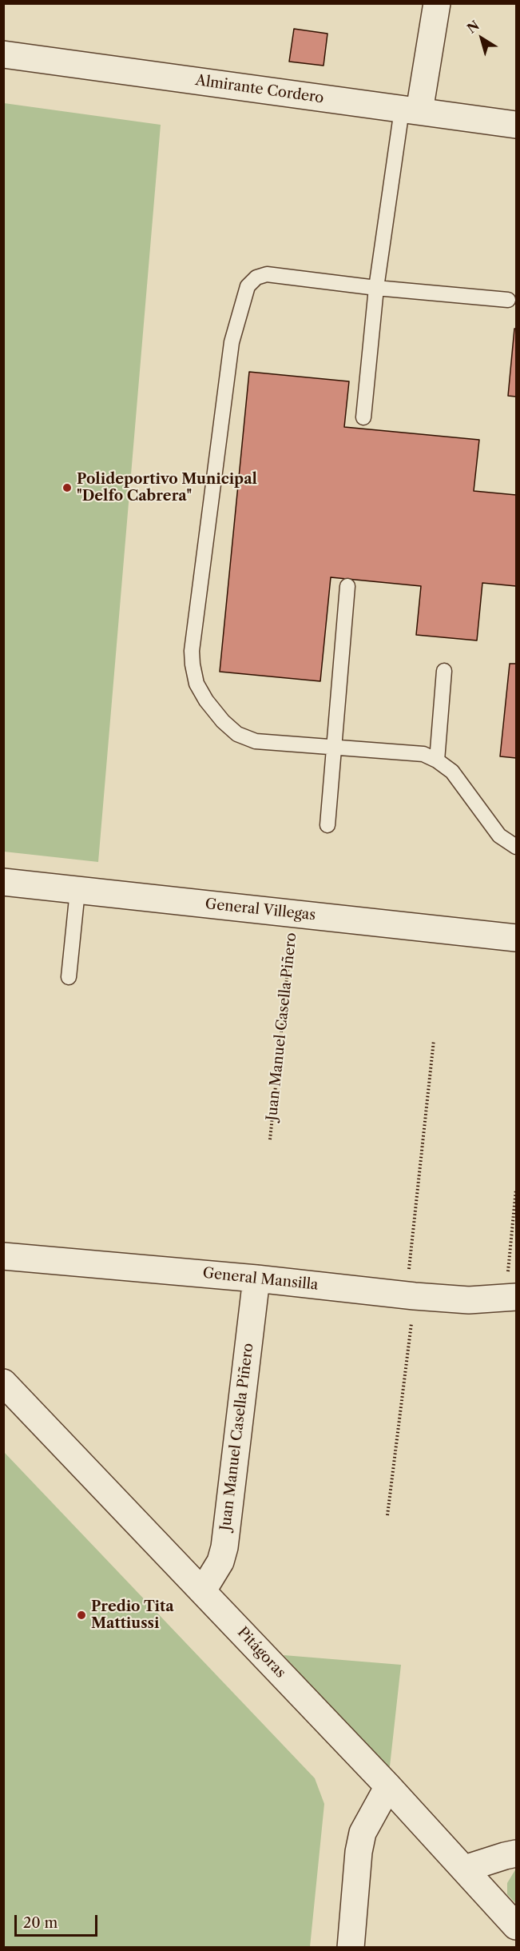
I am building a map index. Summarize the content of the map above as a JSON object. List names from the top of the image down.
{
  "streets": {
    "street": [
      "Almirante Cordero",
      "General Villegas",
      "Juan Manuel Casella Piñero",
      "General Mansilla",
      "Pitágoras"
    ]
  },
  "crossings": [
    ["General Villegas", "Juan Manuel Casella Piñero"],
    ["Juan Manuel Casella Piñero", "General Mansilla"],
    ["Juan Manuel Casella Piñero", "Pitágoras"]
  ],
  "places": ["Polideportivo Municipal \"Delfo Cabrera\"", "Predio Tita Mattiussi"],
  "scale_bar": "20 m",
  "north": "top left"
}
